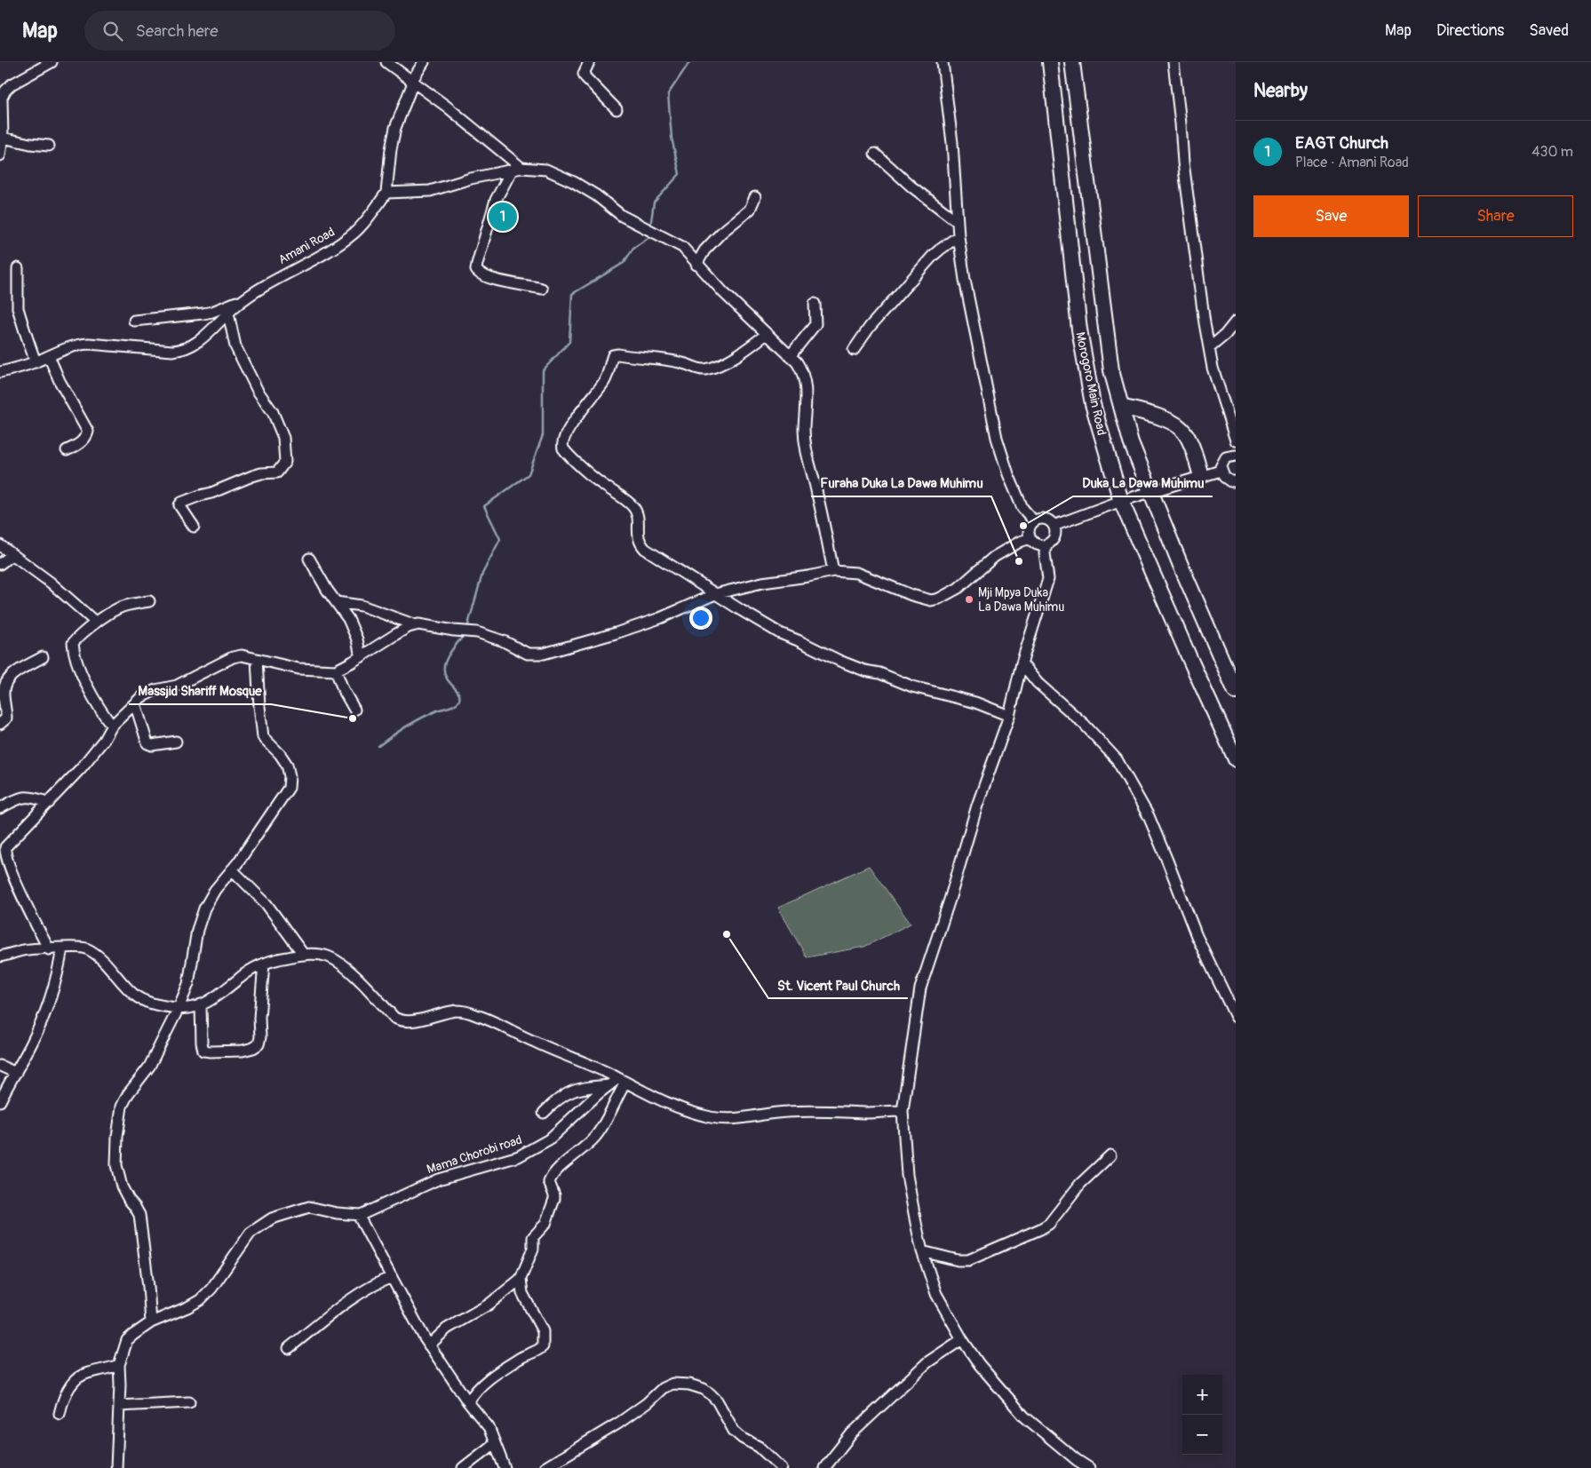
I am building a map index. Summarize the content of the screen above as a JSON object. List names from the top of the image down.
{
  "streets": {
    "highway": ["Morogoro Main Road"],
    "street": ["Amani Road", "Mama Chorobi road"]
  },
  "places": [
    "Duka La Dawa Muhimu",
    "Furaha Duka La Dawa Muhimu",
    "Mji Mpya Duka La Dawa Muhimu",
    "Massjid Shariff Mosque",
    "St. Vicent Paul Church"
  ],
  "page": {
    "header": "Map",
    "search": "Search here",
    "nav": ["Map", "Directions", "Saved"],
    "heading": "Nearby",
    "list": [
      {
        "mark": "1",
        "name": "EAGT Church",
        "note": "Place · Amani Road",
        "value": "430 m"
      }
    ],
    "buttons": ["Save", "Share"],
    "pins": "1",
    "map_buttons": ["+", "−"]
  }
}
